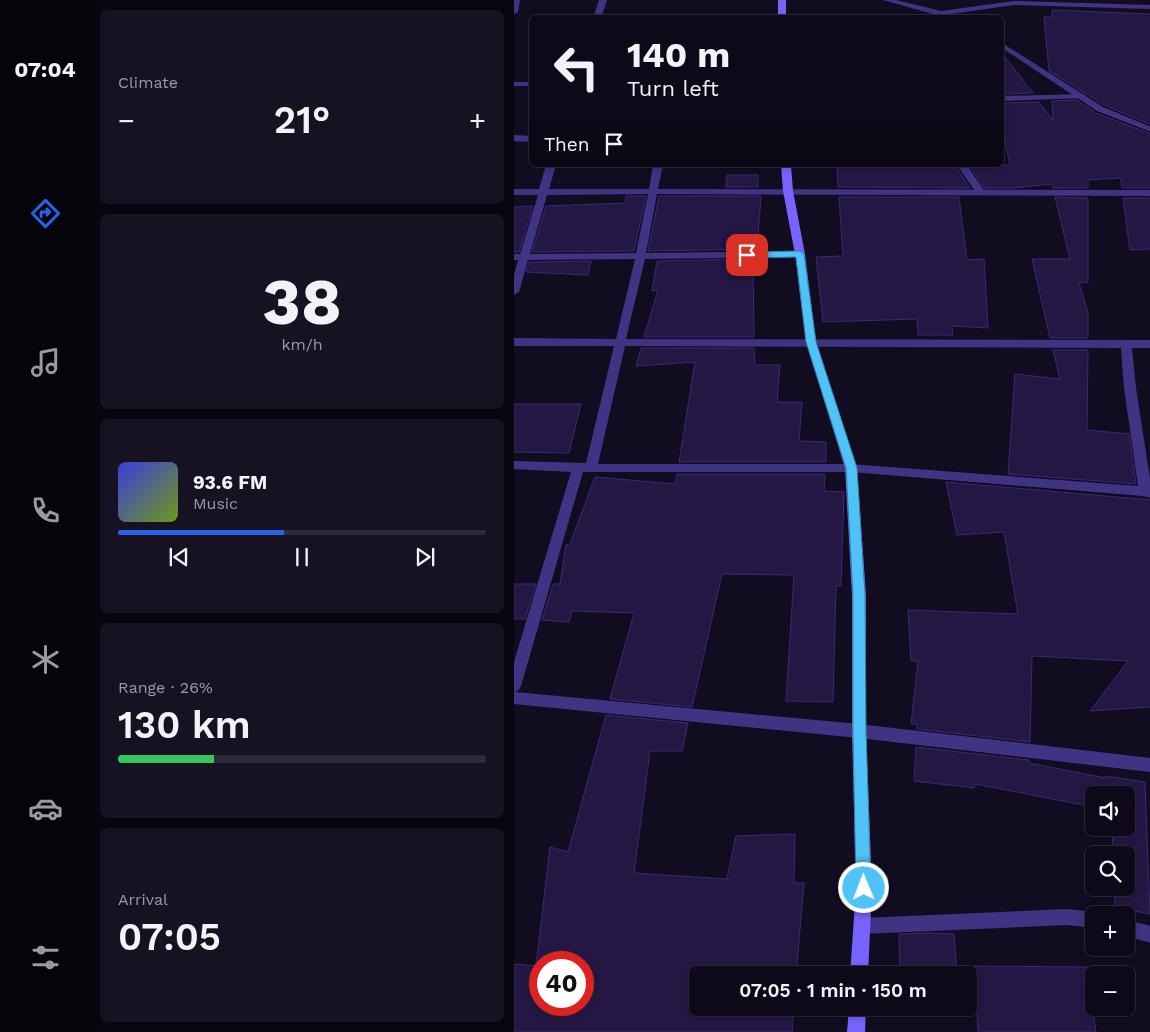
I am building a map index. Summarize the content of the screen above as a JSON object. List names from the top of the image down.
{
  "page": {
    "tabs": "07:04",
    "tile": [
      "Climate",
      ["38", "km/h"],
      ["Range · 26%", "130 km"],
      ["Arrival", "07:05"]
    ],
    "turn": ["140 m", "Turn left"],
    "heat": ["−", "21°", "+"],
    "then": "Then",
    "song": ["93.6 FM", "Music"],
    "map_buttons": ["+", "−"],
    "limit": "40",
    "trip": "07:05 · 1 min · 150 m"
  }
}
